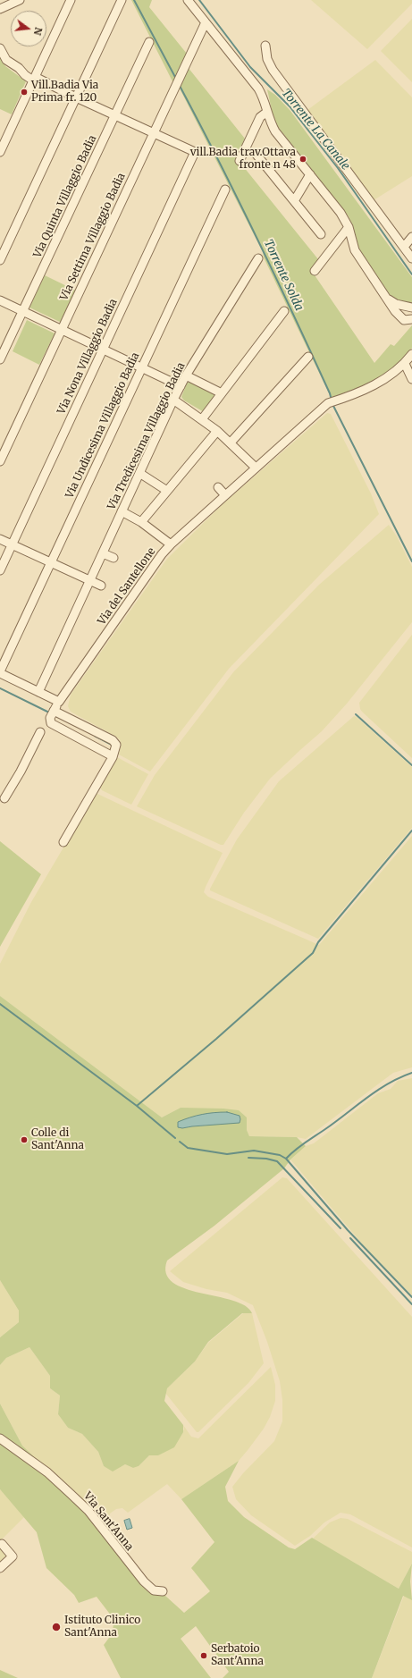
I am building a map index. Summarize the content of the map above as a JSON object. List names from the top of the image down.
{
  "streets": {
    "street": [
      "Via Quinta Villaggio Badia",
      "Via Settima Villaggio Badia",
      "Via Nona Villaggio Badia",
      "Via Undicesima Villaggio Badia",
      "Via Tredicesima Villaggio Badia",
      "Via del Santellone",
      "Via Sant'Anna"
    ]
  },
  "crossings": [
    ["Via Settima Villaggio Badia", "Via Nona Villaggio Badia"]
  ],
  "water": ["Torrente La Canale", "Torrente Solda"],
  "places": [
    "Vill.Badia Via Prima fr. 120",
    "vill.Badia trav.Ottava fronte n 48",
    "Colle di Sant'Anna",
    "Istituto Clinico Sant'Anna",
    "Serbatoio Sant'Anna"
  ],
  "north": "right"
}
